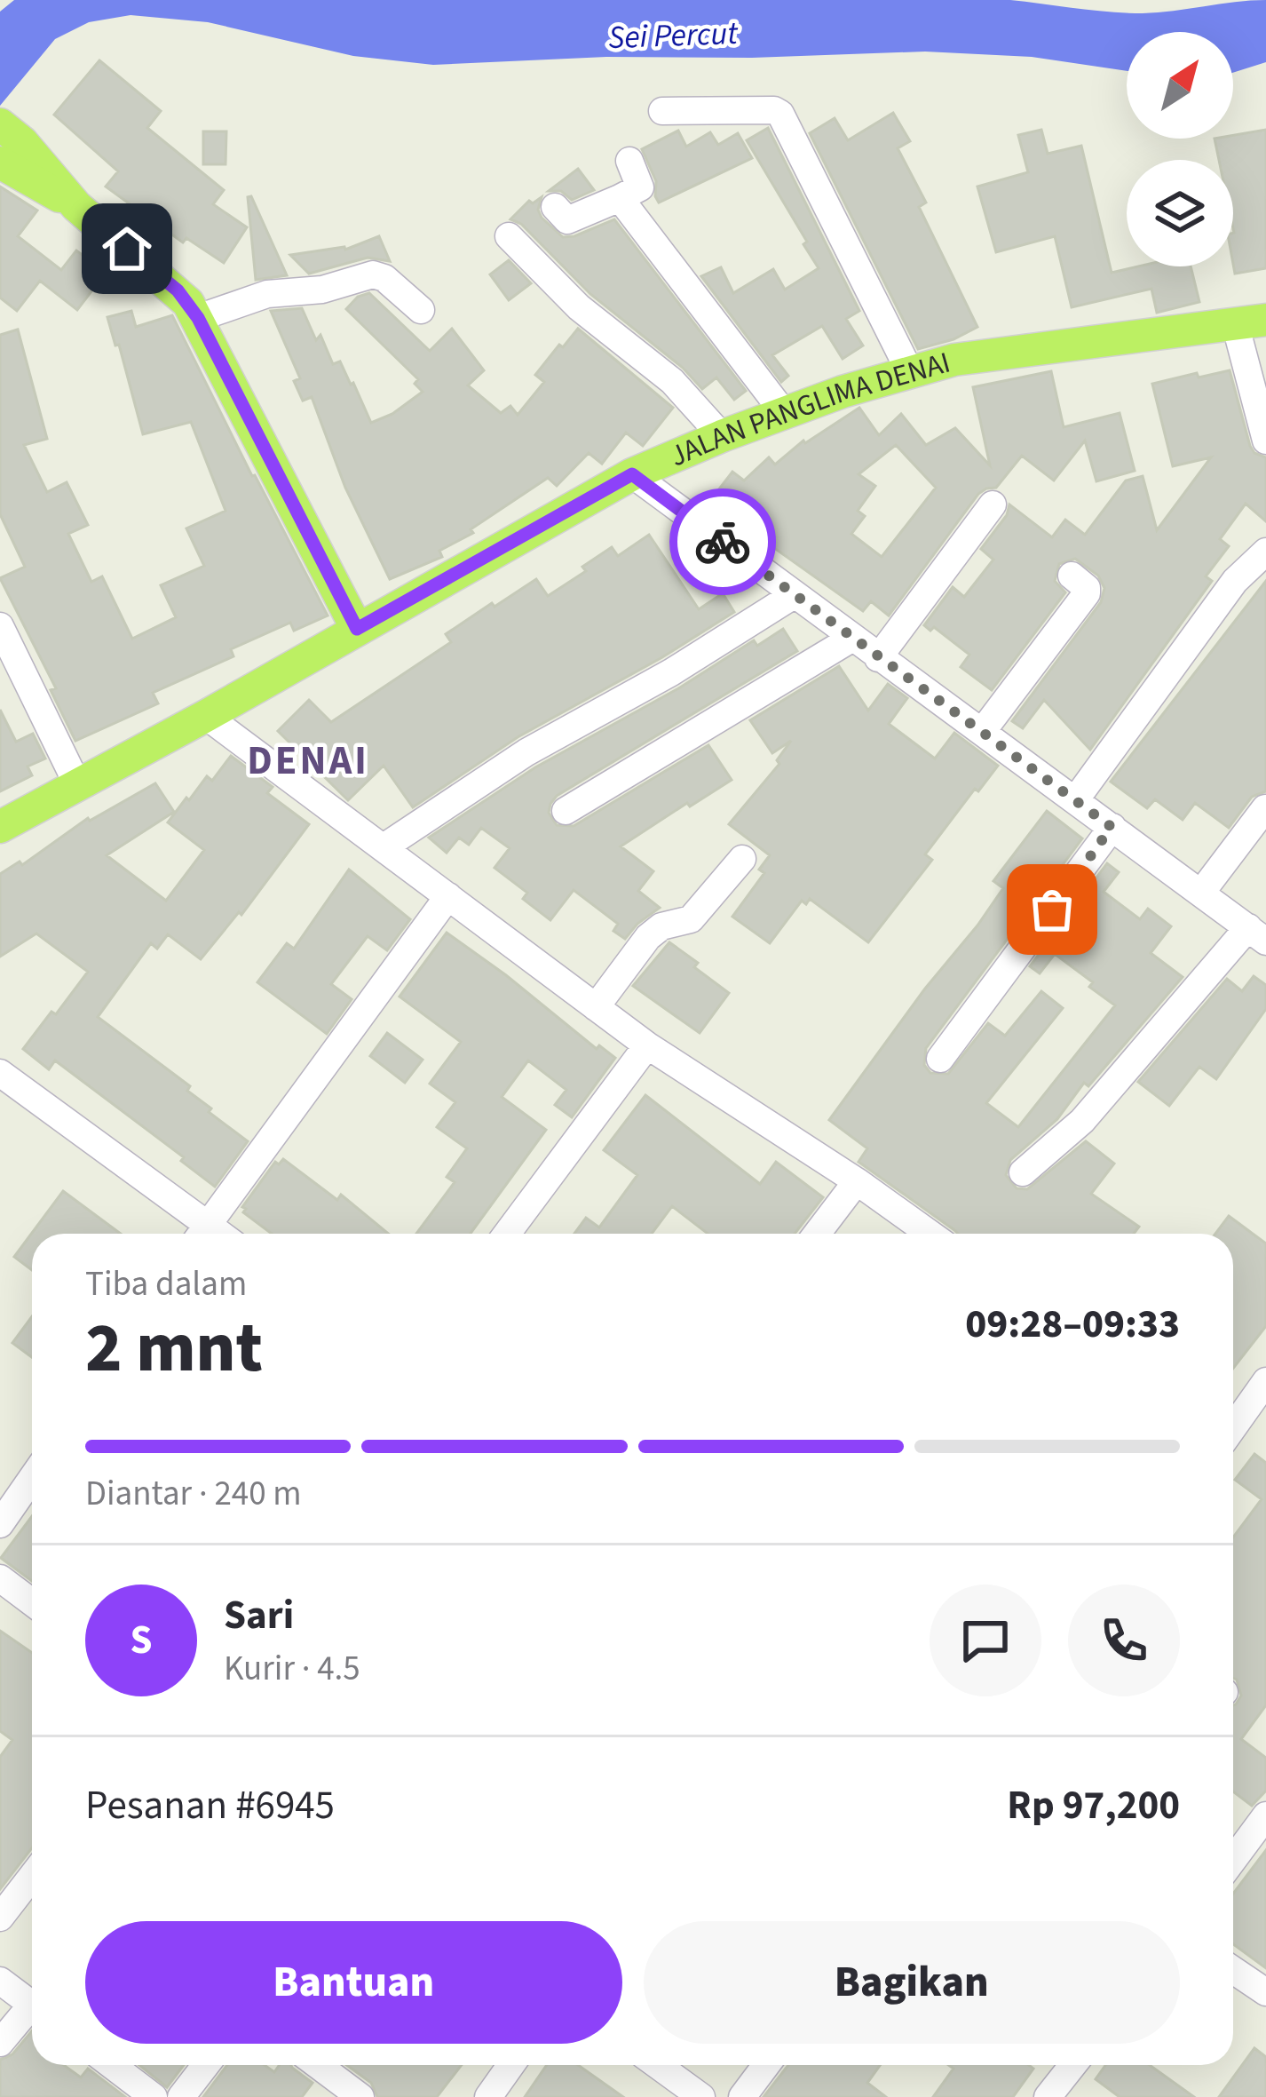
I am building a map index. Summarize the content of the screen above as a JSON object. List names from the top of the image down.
{
  "streets": {
    "main road": ["JALAN PANGLIMA DENAI"]
  },
  "districts": ["DENAI"],
  "water": ["Sei Percut"],
  "north": "top right",
  "page": {
    "heading": ["2 mnt", "Tiba dalam", "09:28–09:33"],
    "panel": [
      "Sari",
      "Kurir · 4.5",
      "Pesanan #6945",
      "Rp 97,200"
    ],
    "bar": "Diantar · 240 m",
    "round": "S",
    "buttons": ["Bantuan", "Bagikan"]
  }
}
